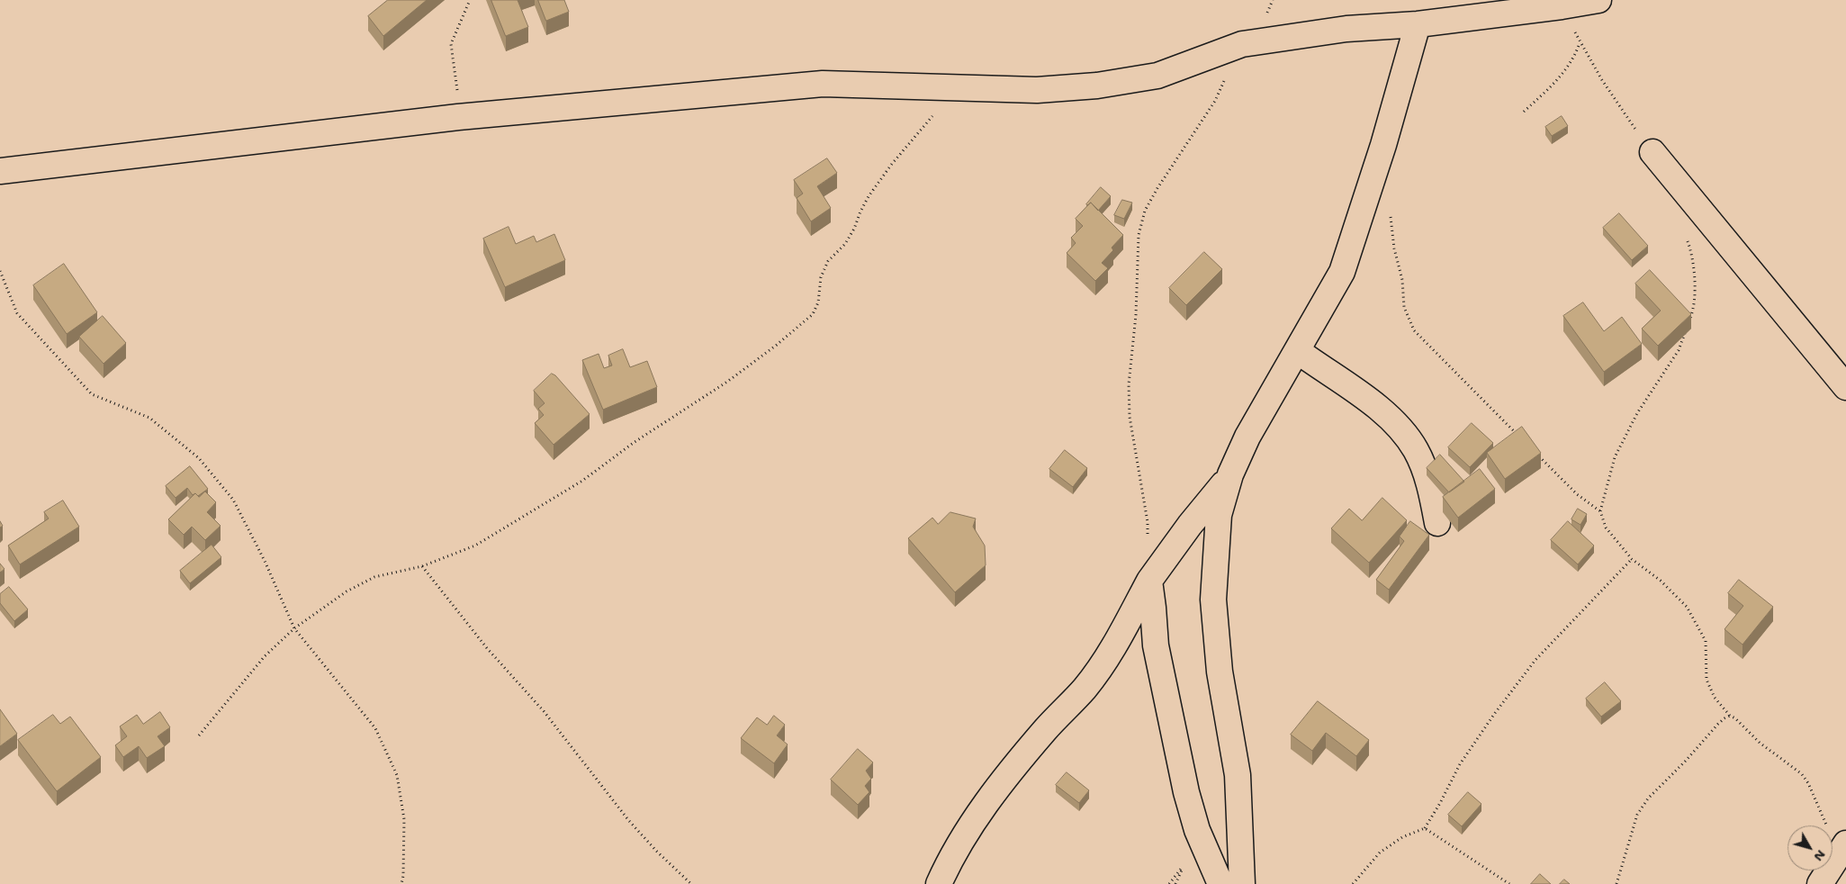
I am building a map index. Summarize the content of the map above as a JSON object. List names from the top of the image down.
{
  "north": "bottom right"
}
